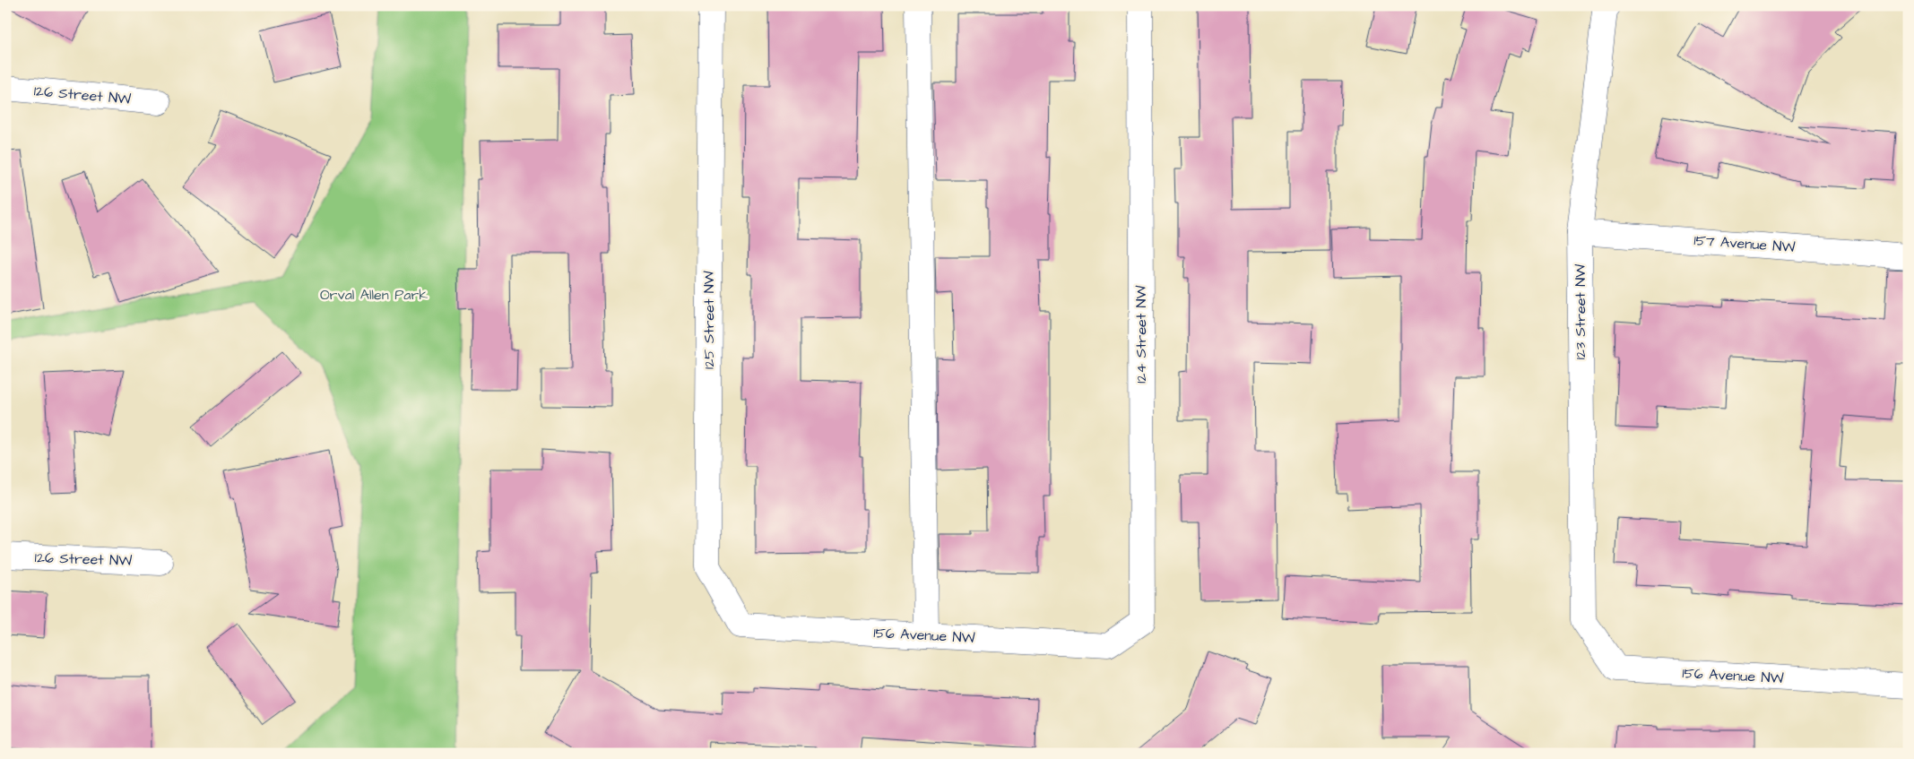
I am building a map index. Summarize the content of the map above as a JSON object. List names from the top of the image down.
{
  "streets": {
    "street": [
      "126 Street NW",
      "157 Avenue NW",
      "123 Street NW",
      "125 Street NW",
      "124 Street NW",
      "156 Avenue NW"
    ]
  },
  "crossings": [
    ["157 Avenue NW", "123 Street NW"],
    ["123 Street NW", "156 Avenue NW"],
    ["125 Street NW", "156 Avenue NW"],
    ["124 Street NW", "156 Avenue NW"]
  ],
  "parks": ["Orval Allen Park"]
}
